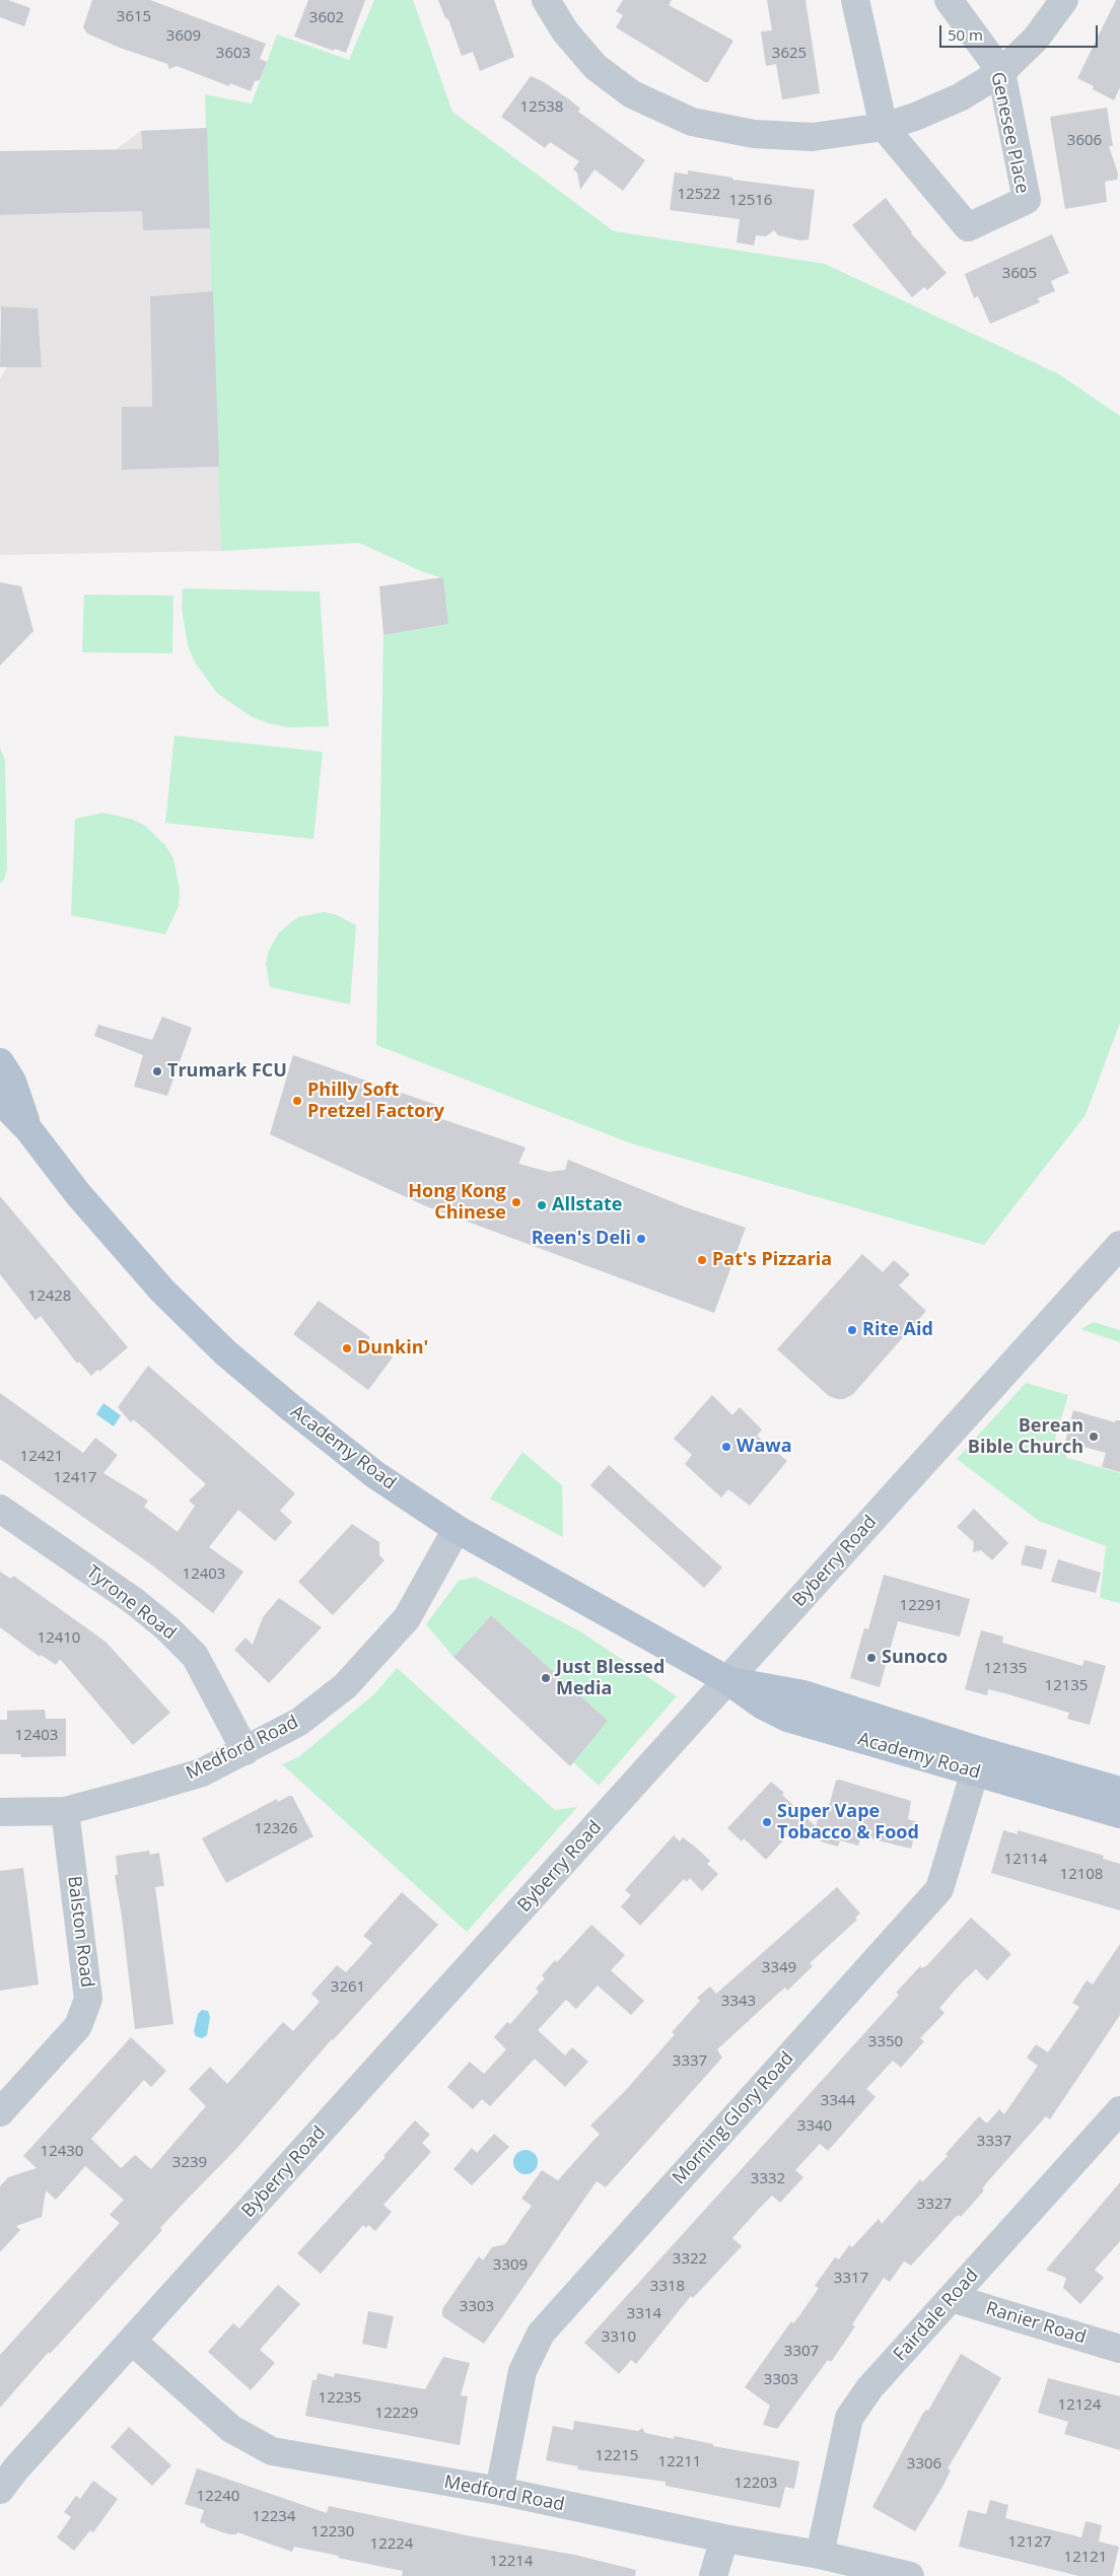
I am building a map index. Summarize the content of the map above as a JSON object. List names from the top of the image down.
{
  "streets": {
    "main road": ["Academy Road"],
    "street": [
      "Genesee Place",
      "Byberry Road",
      "Tyrone Road",
      "Medford Road",
      "Balston Road",
      "Morning Glory Road",
      "Fairdale Road",
      "Ranier Road"
    ]
  },
  "crossings": [
    ["Academy Road", "Byberry Road"],
    ["Academy Road", "Medford Road"],
    ["Academy Road", "Morning Glory Road"],
    ["Byberry Road", "Medford Road"],
    ["Tyrone Road", "Medford Road"],
    ["Medford Road", "Balston Road"],
    ["Medford Road", "Morning Glory Road"],
    ["Medford Road", "Fairdale Road"],
    ["Fairdale Road", "Ranier Road"]
  ],
  "places": [
    "Trumark FCU",
    "Philly Soft Pretzel Factory",
    "Hong Kong Chinese",
    "Allstate",
    "Reen's Deli",
    "Pat's Pizzaria",
    "Rite Aid",
    "Dunkin'",
    "Berean Bible Church",
    "Wawa",
    "Sunoco",
    "Just Blessed Media",
    "Super Vape Tobacco & Food"
  ],
  "house_numbers": [
    "3615",
    "3602",
    "3609",
    "3603",
    "3625",
    "12538",
    "3606",
    "12522",
    "12516",
    "3605",
    "12428",
    "12421",
    "12417",
    "12403",
    "12291",
    "12410",
    "12135",
    "12135",
    "12403",
    "12326",
    "12114",
    "12108",
    "3349",
    "3261",
    "3343",
    "3350",
    "3337",
    "3344",
    "3340",
    "3337",
    "12430",
    "3239",
    "3332",
    "3327",
    "3322",
    "3309",
    "3317",
    "3318",
    "3303",
    "3314",
    "3310",
    "3307",
    "3303",
    "12235",
    "12124",
    "12229",
    "12215",
    "12211",
    "3306",
    "12203",
    "12240",
    "12234",
    "12230",
    "12127",
    "12224",
    "12121",
    "12214"
  ],
  "scale_bar": "50 m"
}
